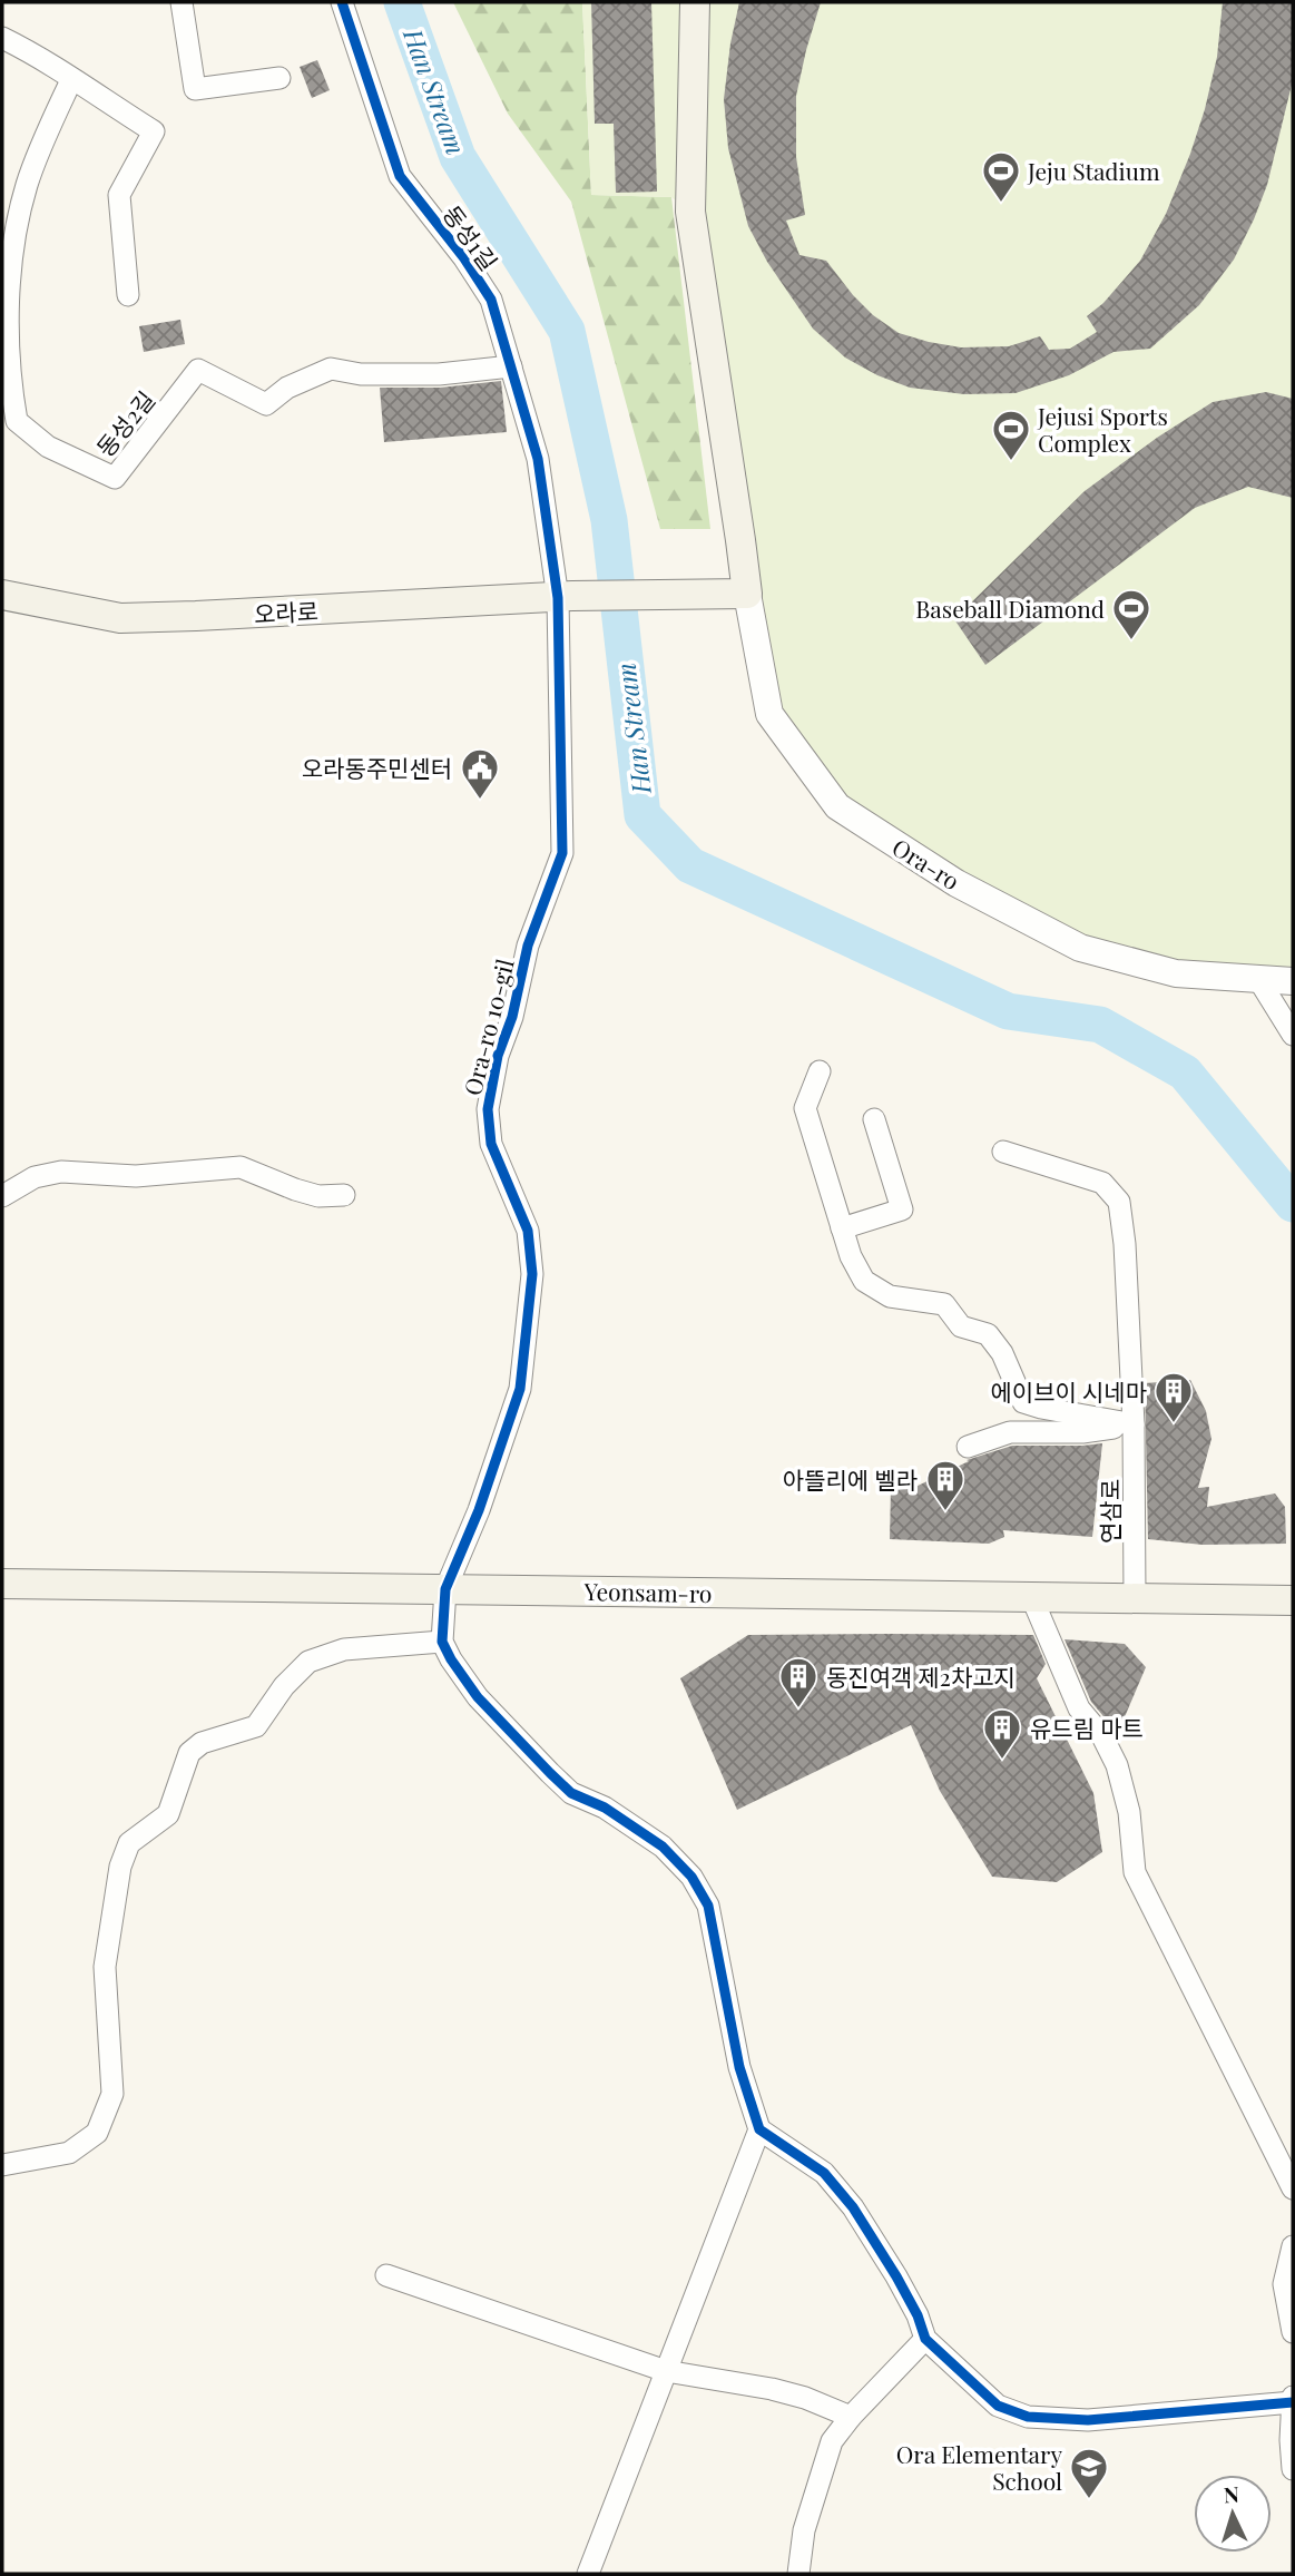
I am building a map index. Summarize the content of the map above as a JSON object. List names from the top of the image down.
{
  "streets": {
    "main road": ["오라로", "Yeonsam-ro"],
    "street": [
      "동성1길",
      "동성2길",
      "Ora-ro",
      "Ora-ro 10-gil",
      "연삼로"
    ]
  },
  "crossings": [
    ["동성1길", "동성2길"],
    ["동성1길", "오라로"],
    ["동성1길", "Ora-ro 10-gil"],
    ["오라로", "Ora-ro"],
    ["오라로", "Ora-ro 10-gil"],
    ["Ora-ro 10-gil", "Yeonsam-ro"],
    ["연삼로", "Yeonsam-ro"]
  ],
  "water": ["Han Stream"],
  "places": {
    "sports": ["Jeju Stadium", "Jejusi Sports Complex", "Baseball Diamond"],
    "public building": ["오라동주민센터"],
    "building": [
      "에이브이 시네마",
      "아뜰리에 벨라",
      "동진여객 제2차고지",
      "유드림 마트"
    ],
    "school or university": ["Ora Elementary School"]
  },
  "north": "top"
}
